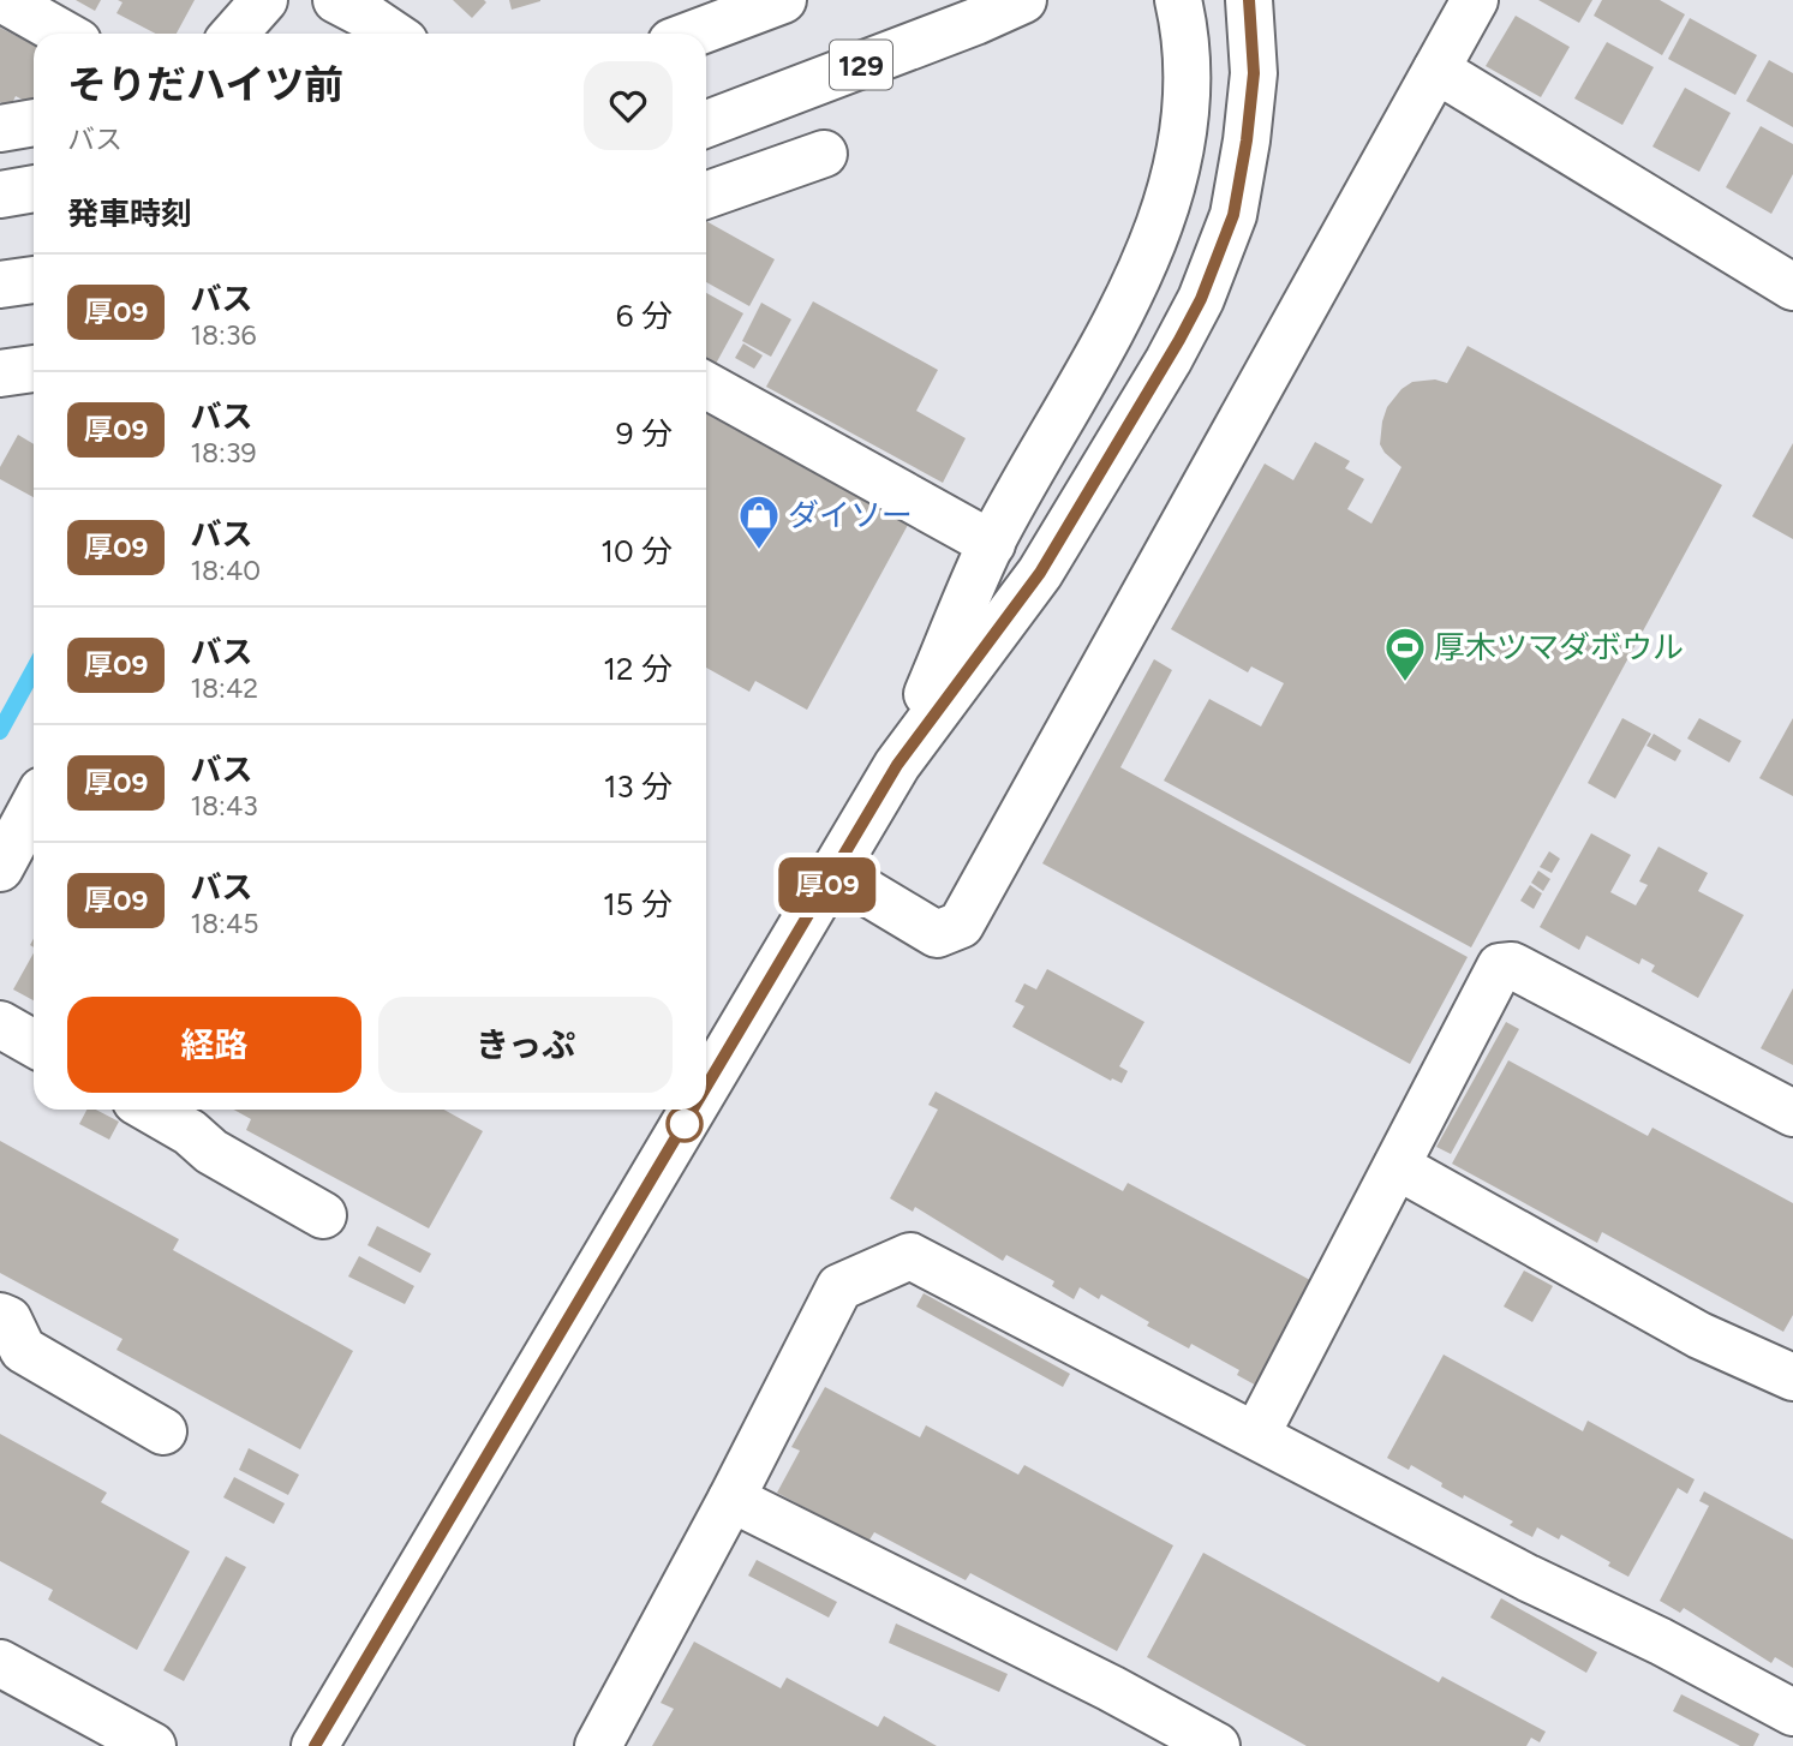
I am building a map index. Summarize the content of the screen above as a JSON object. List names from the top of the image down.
{
  "streets": {
    "main road": ["129"]
  },
  "places": {
    "shop": ["ダイソー"],
    "sports": ["厚木ツマダボウル"]
  },
  "lines": ["bus line 厚09"],
  "page": {
    "on_map": "厚09",
    "heading": [
      ["そりだハイツ前", "バス"],
      "発車時刻"
    ],
    "list": [
      {
        "mark": "厚09",
        "name": "バス",
        "note": "18:36",
        "value": "6 分"
      },
      {
        "mark": "厚09",
        "name": "バス",
        "note": "18:39",
        "value": "9 分"
      },
      {
        "mark": "厚09",
        "name": "バス",
        "note": "18:40",
        "value": "10 分"
      },
      {
        "mark": "厚09",
        "name": "バス",
        "note": "18:42",
        "value": "12 分"
      },
      {
        "mark": "厚09",
        "name": "バス",
        "note": "18:43",
        "value": "13 分"
      },
      {
        "mark": "厚09",
        "name": "バス",
        "note": "18:45",
        "value": "15 分"
      }
    ],
    "buttons": ["経路", "きっぷ"]
  }
}
